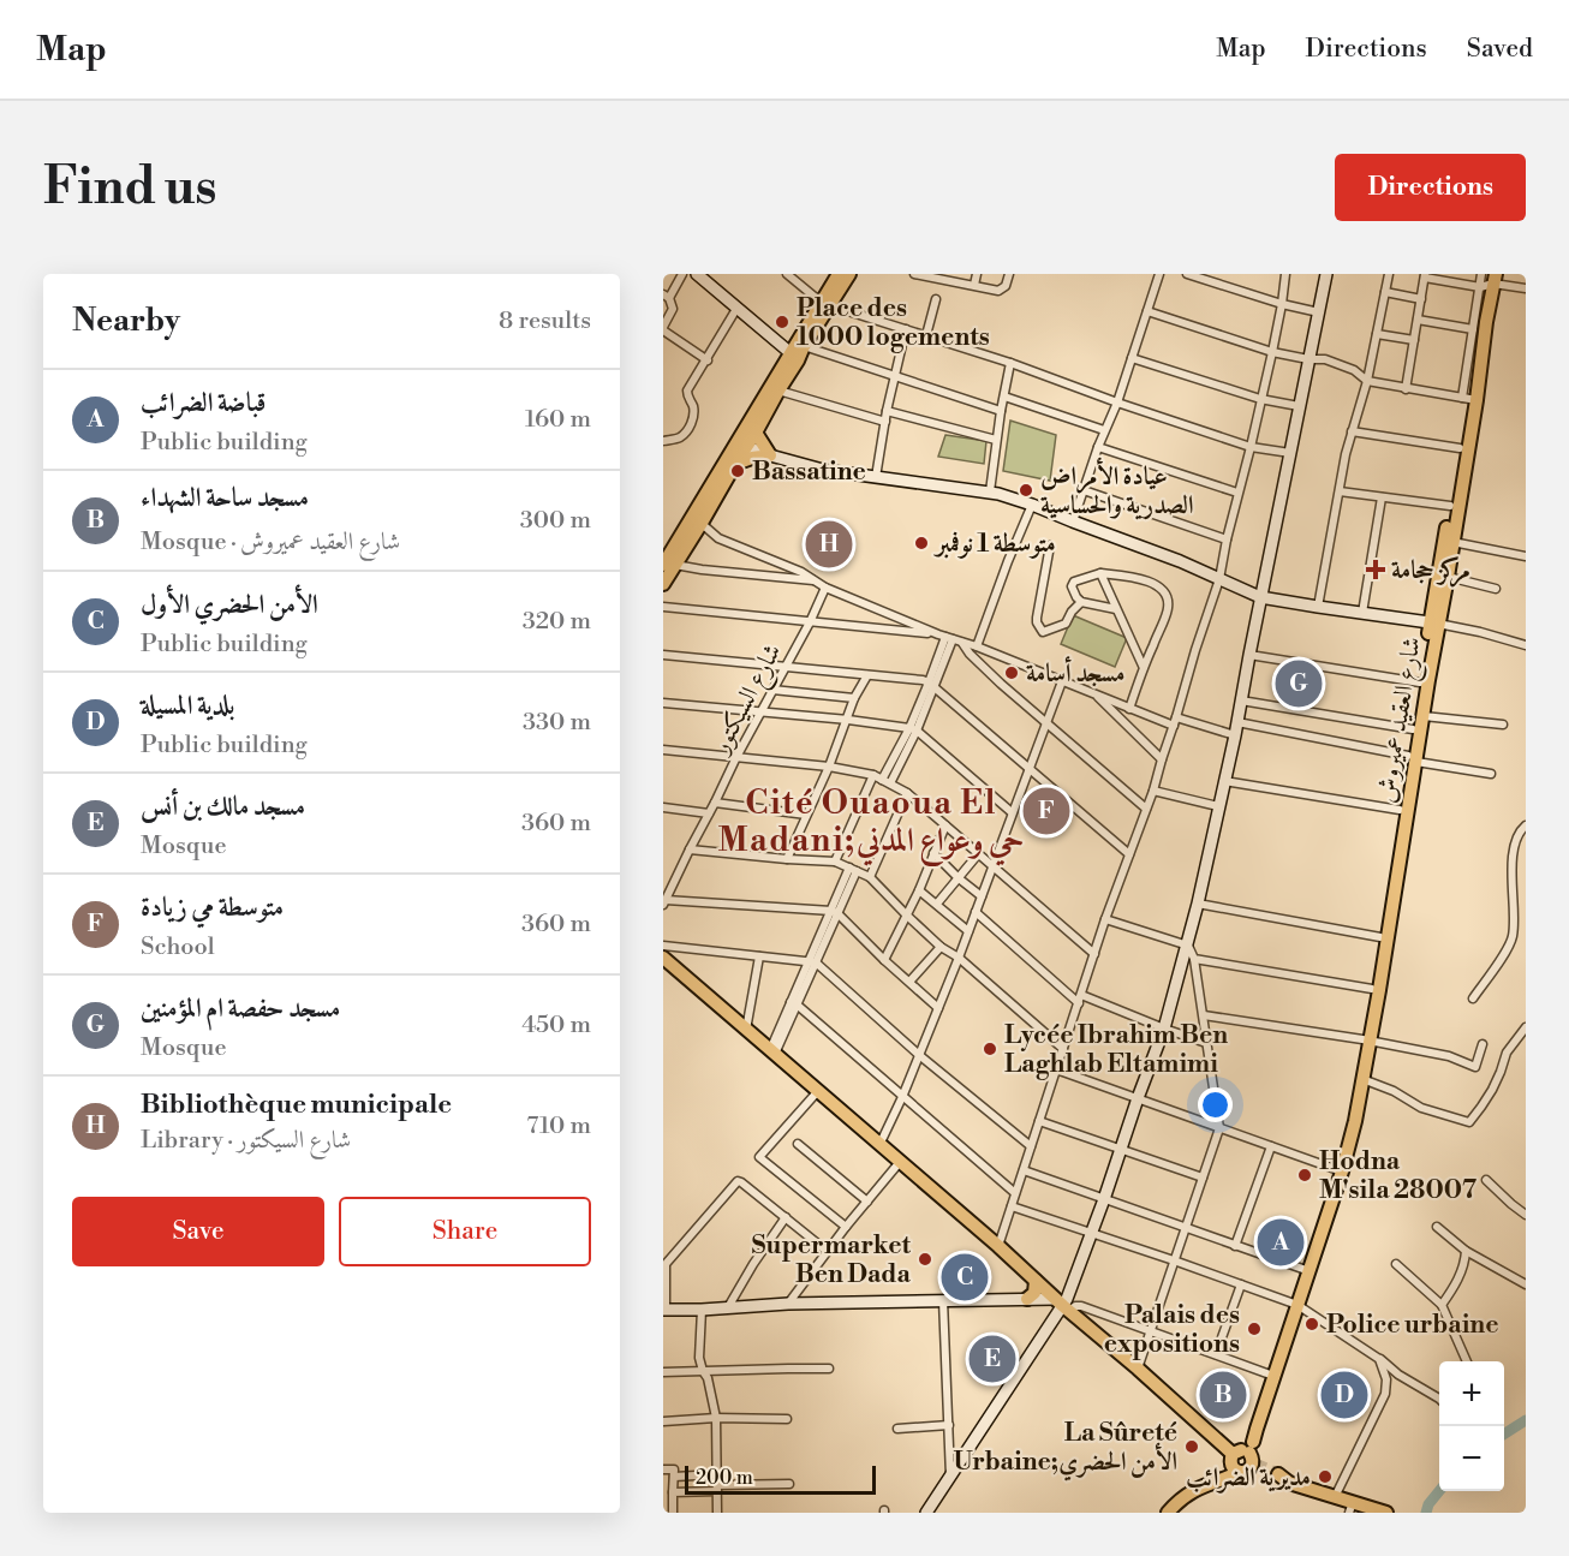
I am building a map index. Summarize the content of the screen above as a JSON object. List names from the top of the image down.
{
  "streets": {
    "main road": ["شارع العقيد عميروش"],
    "street": ["شارع السيكتور"]
  },
  "districts": ["Cité Ouaoua El Madani;حي وعواع المدني"],
  "places": {
    "other": [
      "Place des 1000 logements",
      "Bassatine",
      "عيادة الأمراض الصدرية والحساسية",
      "متوسطة 1 نوفمبر",
      "مسجد أسامة",
      "Lycée Ibrahim Ben Laghlab Eltamimi",
      "Hodna M'sila 28007",
      "Supermarket Ben Dada",
      "Police urbaine",
      "Palais des expositions",
      "La Sûreté Urbaine;الأمن الحضري",
      "مديرية الضرائب"
    ],
    "health": ["مركز حجامة"]
  },
  "scale_bar": "200 m",
  "page": {
    "header": "Map",
    "nav": ["Map", "Directions", "Saved"],
    "buttons": [
      "Directions",
      ["Save", "Share"]
    ],
    "title": "Find us",
    "heading": ["Nearby", "8 results"],
    "list": [
      {
        "mark": "A",
        "name": "قباضة الضرائب",
        "note": "Public building",
        "value": "160 m"
      },
      {
        "mark": "B",
        "name": "مسجد ساحة الشهداء",
        "note": "Mosque · شارع العقيد عميروش",
        "value": "300 m"
      },
      {
        "mark": "C",
        "name": "الأمن الحضري الأول",
        "note": "Public building",
        "value": "320 m"
      },
      {
        "mark": "D",
        "name": "بلدية المسيلة",
        "note": "Public building",
        "value": "330 m"
      },
      {
        "mark": "E",
        "name": "مسجد مالك بن أنس",
        "note": "Mosque",
        "value": "360 m"
      },
      {
        "mark": "F",
        "name": "متوسطة مي زيادة",
        "note": "School",
        "value": "360 m"
      },
      {
        "mark": "G",
        "name": "مسجد حفصة ام المؤمنين",
        "note": "Mosque",
        "value": "450 m"
      },
      {
        "mark": "H",
        "name": "Bibliothèque municipale",
        "note": "Library · شارع السيكتور",
        "value": "710 m"
      }
    ],
    "pins": [
      "H",
      "G",
      "F",
      "A",
      "C",
      "E",
      "B",
      "D"
    ],
    "map_buttons": ["+", "−"],
    "scale": "200 m"
  }
}
